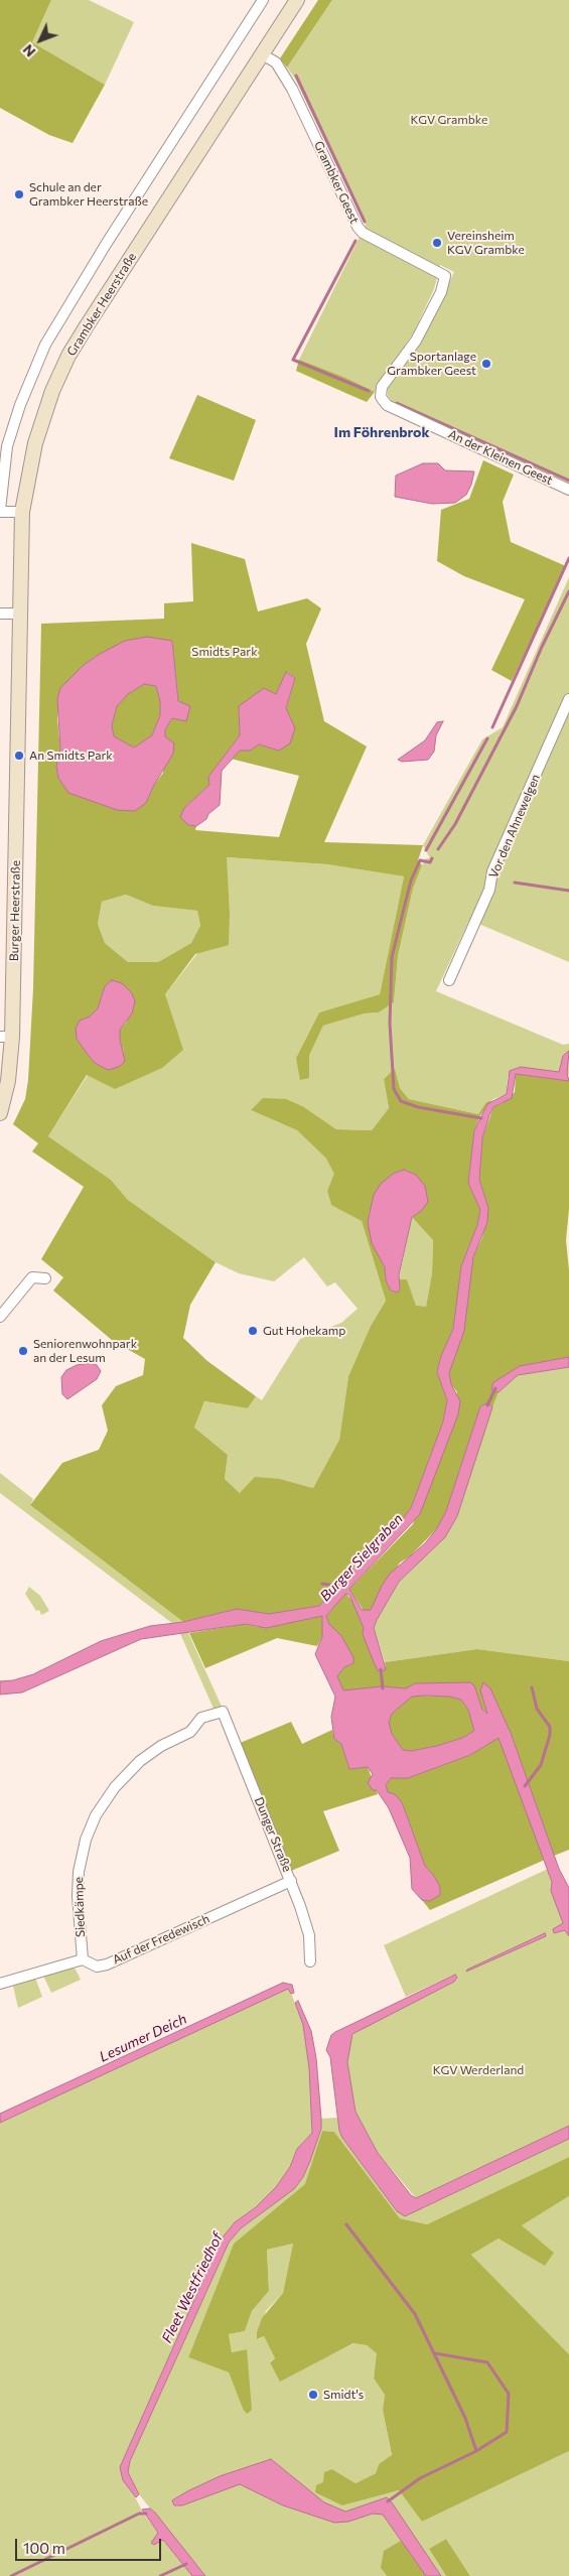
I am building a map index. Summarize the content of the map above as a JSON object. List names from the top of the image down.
{
  "streets": {
    "main road": ["Grambker Heerstraße", "Burger Heerstraße"],
    "street": [
      "Grambker Geest",
      "An der Kleinen Geest",
      "Vor den Ahnewelgen",
      "Dunger Straße",
      "Siedkämpe",
      "Auf der Fredewisch"
    ]
  },
  "crossings": [
    ["Grambker Geest", "Grambker Heerstraße"],
    ["Grambker Geest", "An der Kleinen Geest"],
    ["Grambker Heerstraße", "Burger Heerstraße"],
    ["Dunger Straße", "Siedkämpe"],
    ["Dunger Straße", "Auf der Fredewisch"],
    ["Siedkämpe", "Auf der Fredewisch"]
  ],
  "districts": ["Im Föhrenbrok"],
  "water": ["Burger Sielgraben", "Lesumer Deich", "Fleet Westfriedhof"],
  "parks": ["KGV Grambke", "Smidts Park", "KGV Werderland"],
  "places": [
    "Schule an der Grambker Heerstraße",
    "Vereinsheim KGV Grambke",
    "Sportanlage Grambker Geest",
    "An Smidts Park",
    "Gut Hohekamp",
    "Seniorenwohnpark an der Lesum",
    "Smidt's"
  ],
  "scale_bar": "100 m",
  "north": "bottom left"
}
